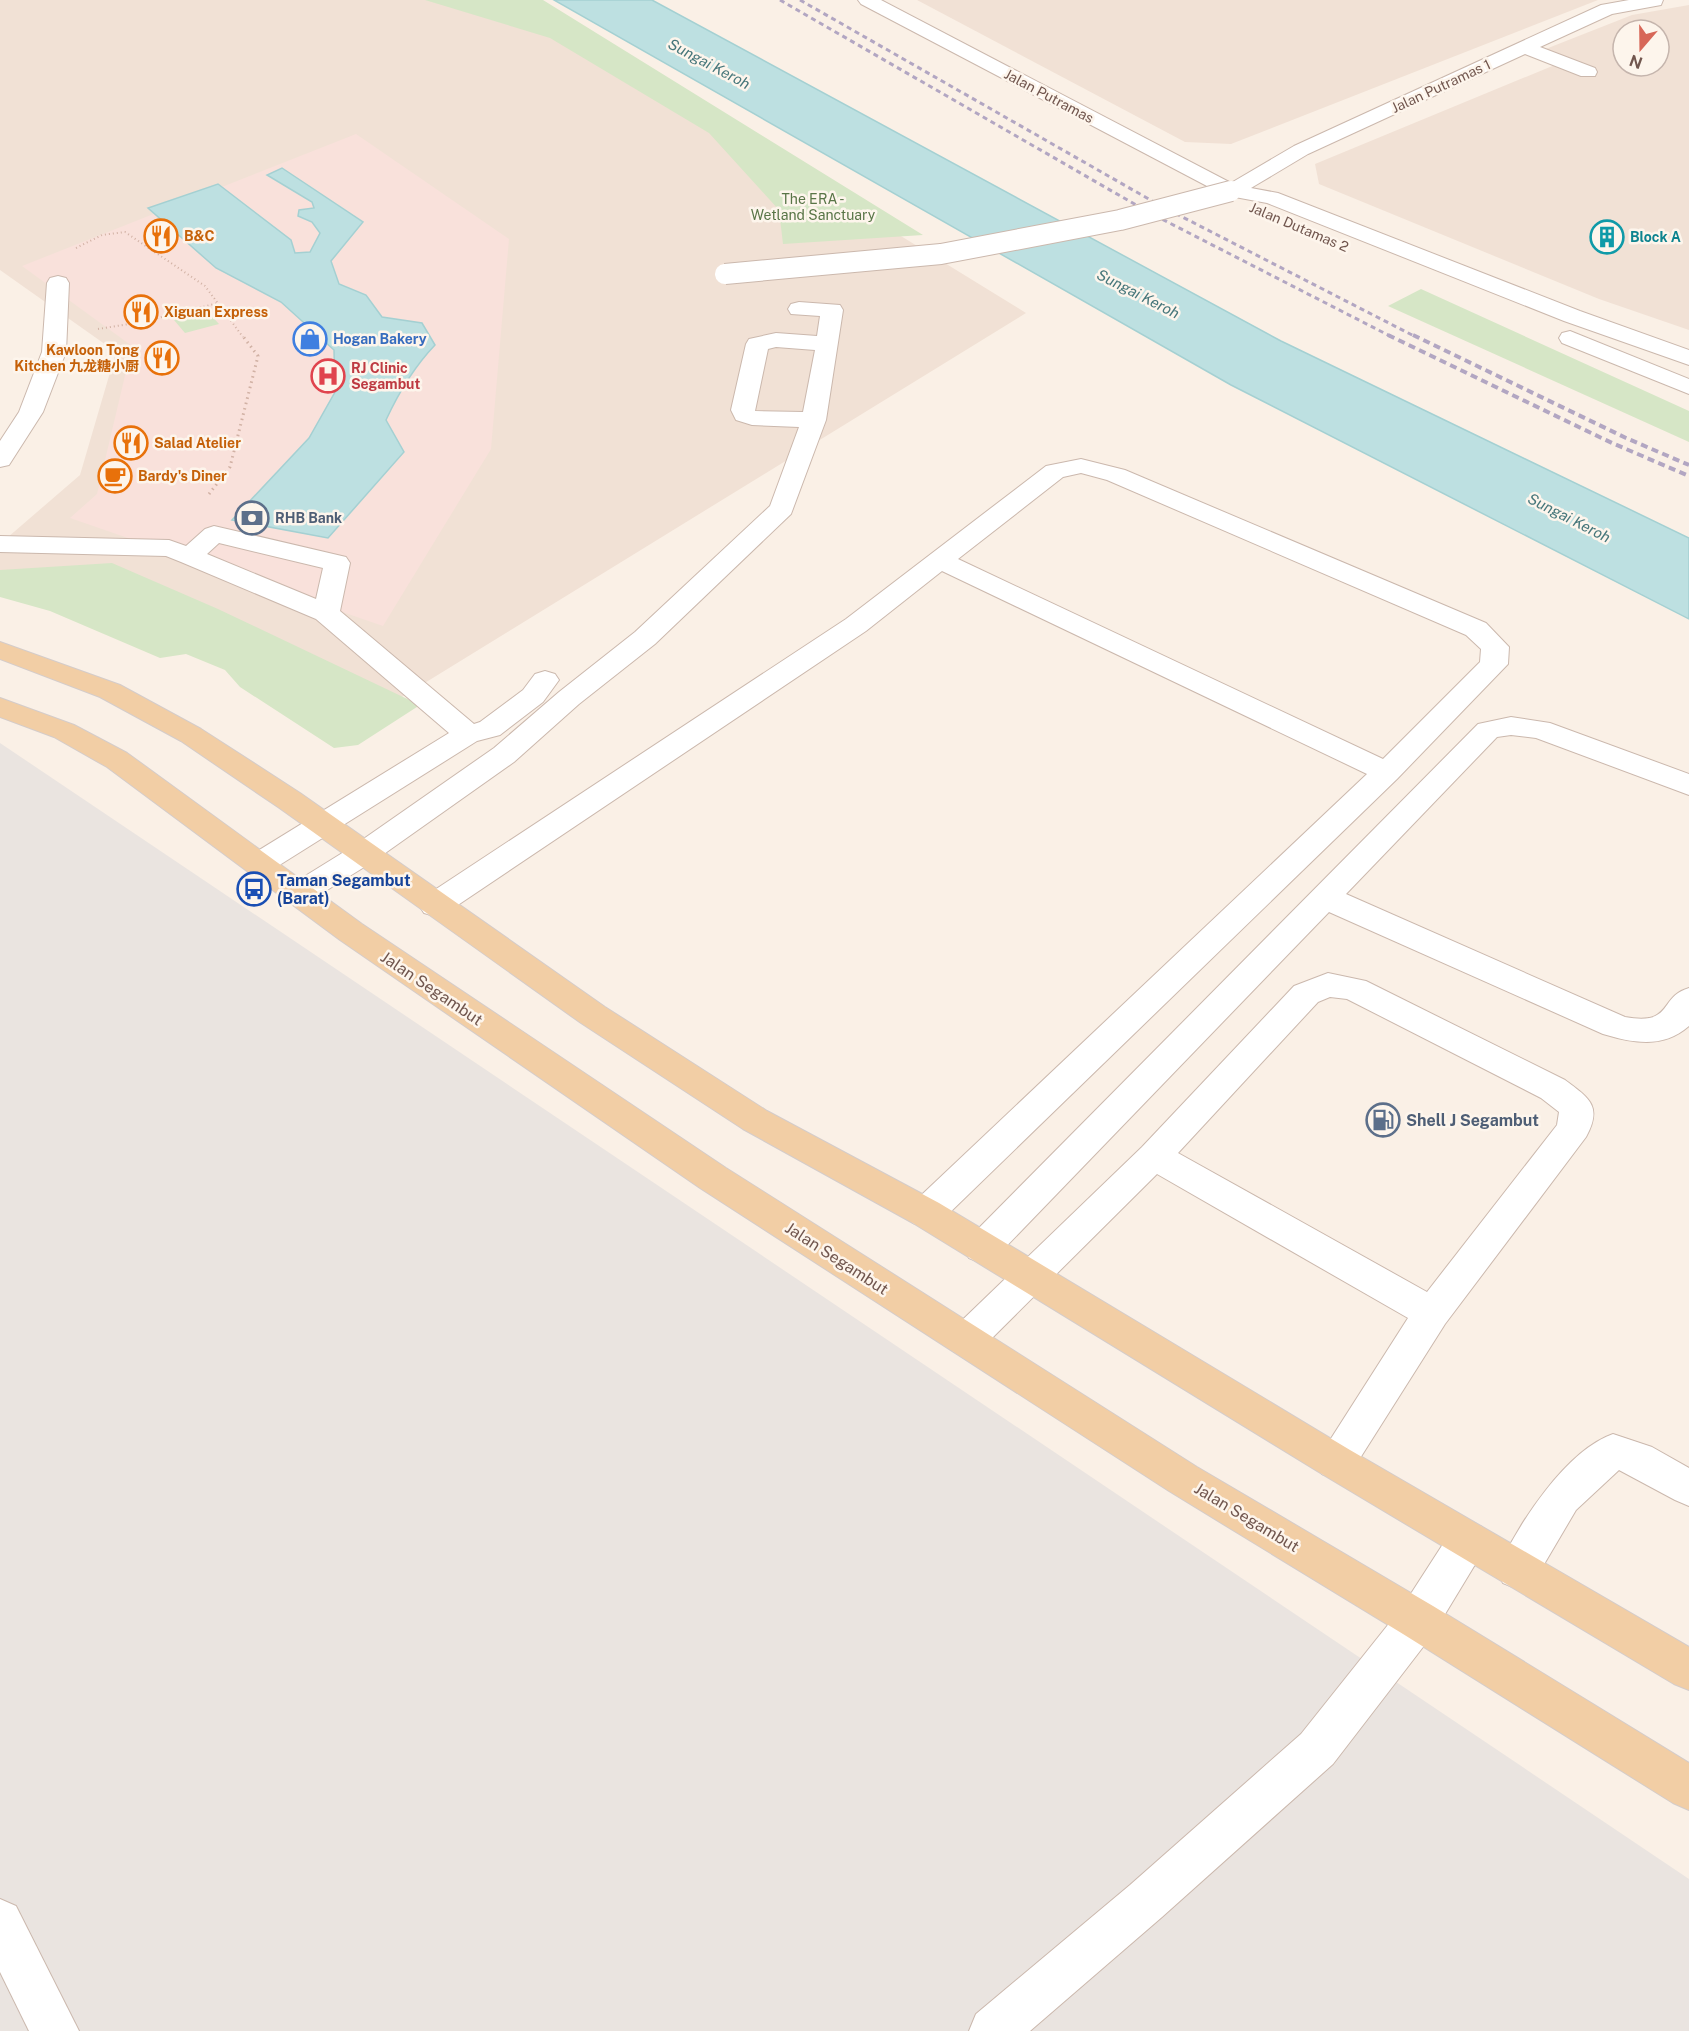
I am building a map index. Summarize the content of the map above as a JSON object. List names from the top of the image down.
{
  "streets": {
    "main road": ["Jalan Segambut"],
    "street": ["Jalan Putramas 1", "Jalan Putramas", "Jalan Dutamas 2"]
  },
  "crossings": [
    ["Jalan Putramas 1", "Jalan Putramas"],
    ["Jalan Putramas 1", "Jalan Dutamas 2"],
    ["Jalan Putramas", "Jalan Dutamas 2"]
  ],
  "water": ["Sungai Keroh"],
  "parks": ["The ERA - Wetland Sanctuary"],
  "places": {
    "restaurant": [
      "B&C",
      "Xiguan Express",
      "Kawloon Tong Kitchen 九龙糖小厨",
      "Salad Atelier"
    ],
    "building": ["Block A"],
    "shop": ["Hogan Bakery"],
    "hospital": ["RJ Clinic Segambut"],
    "cafe": ["Bardy's Diner"],
    "bank": ["RHB Bank"],
    "bus stop": ["Taman Segambut (Barat)"],
    "fuel station": ["Shell J Segambut"]
  },
  "north": "bottom"
}
